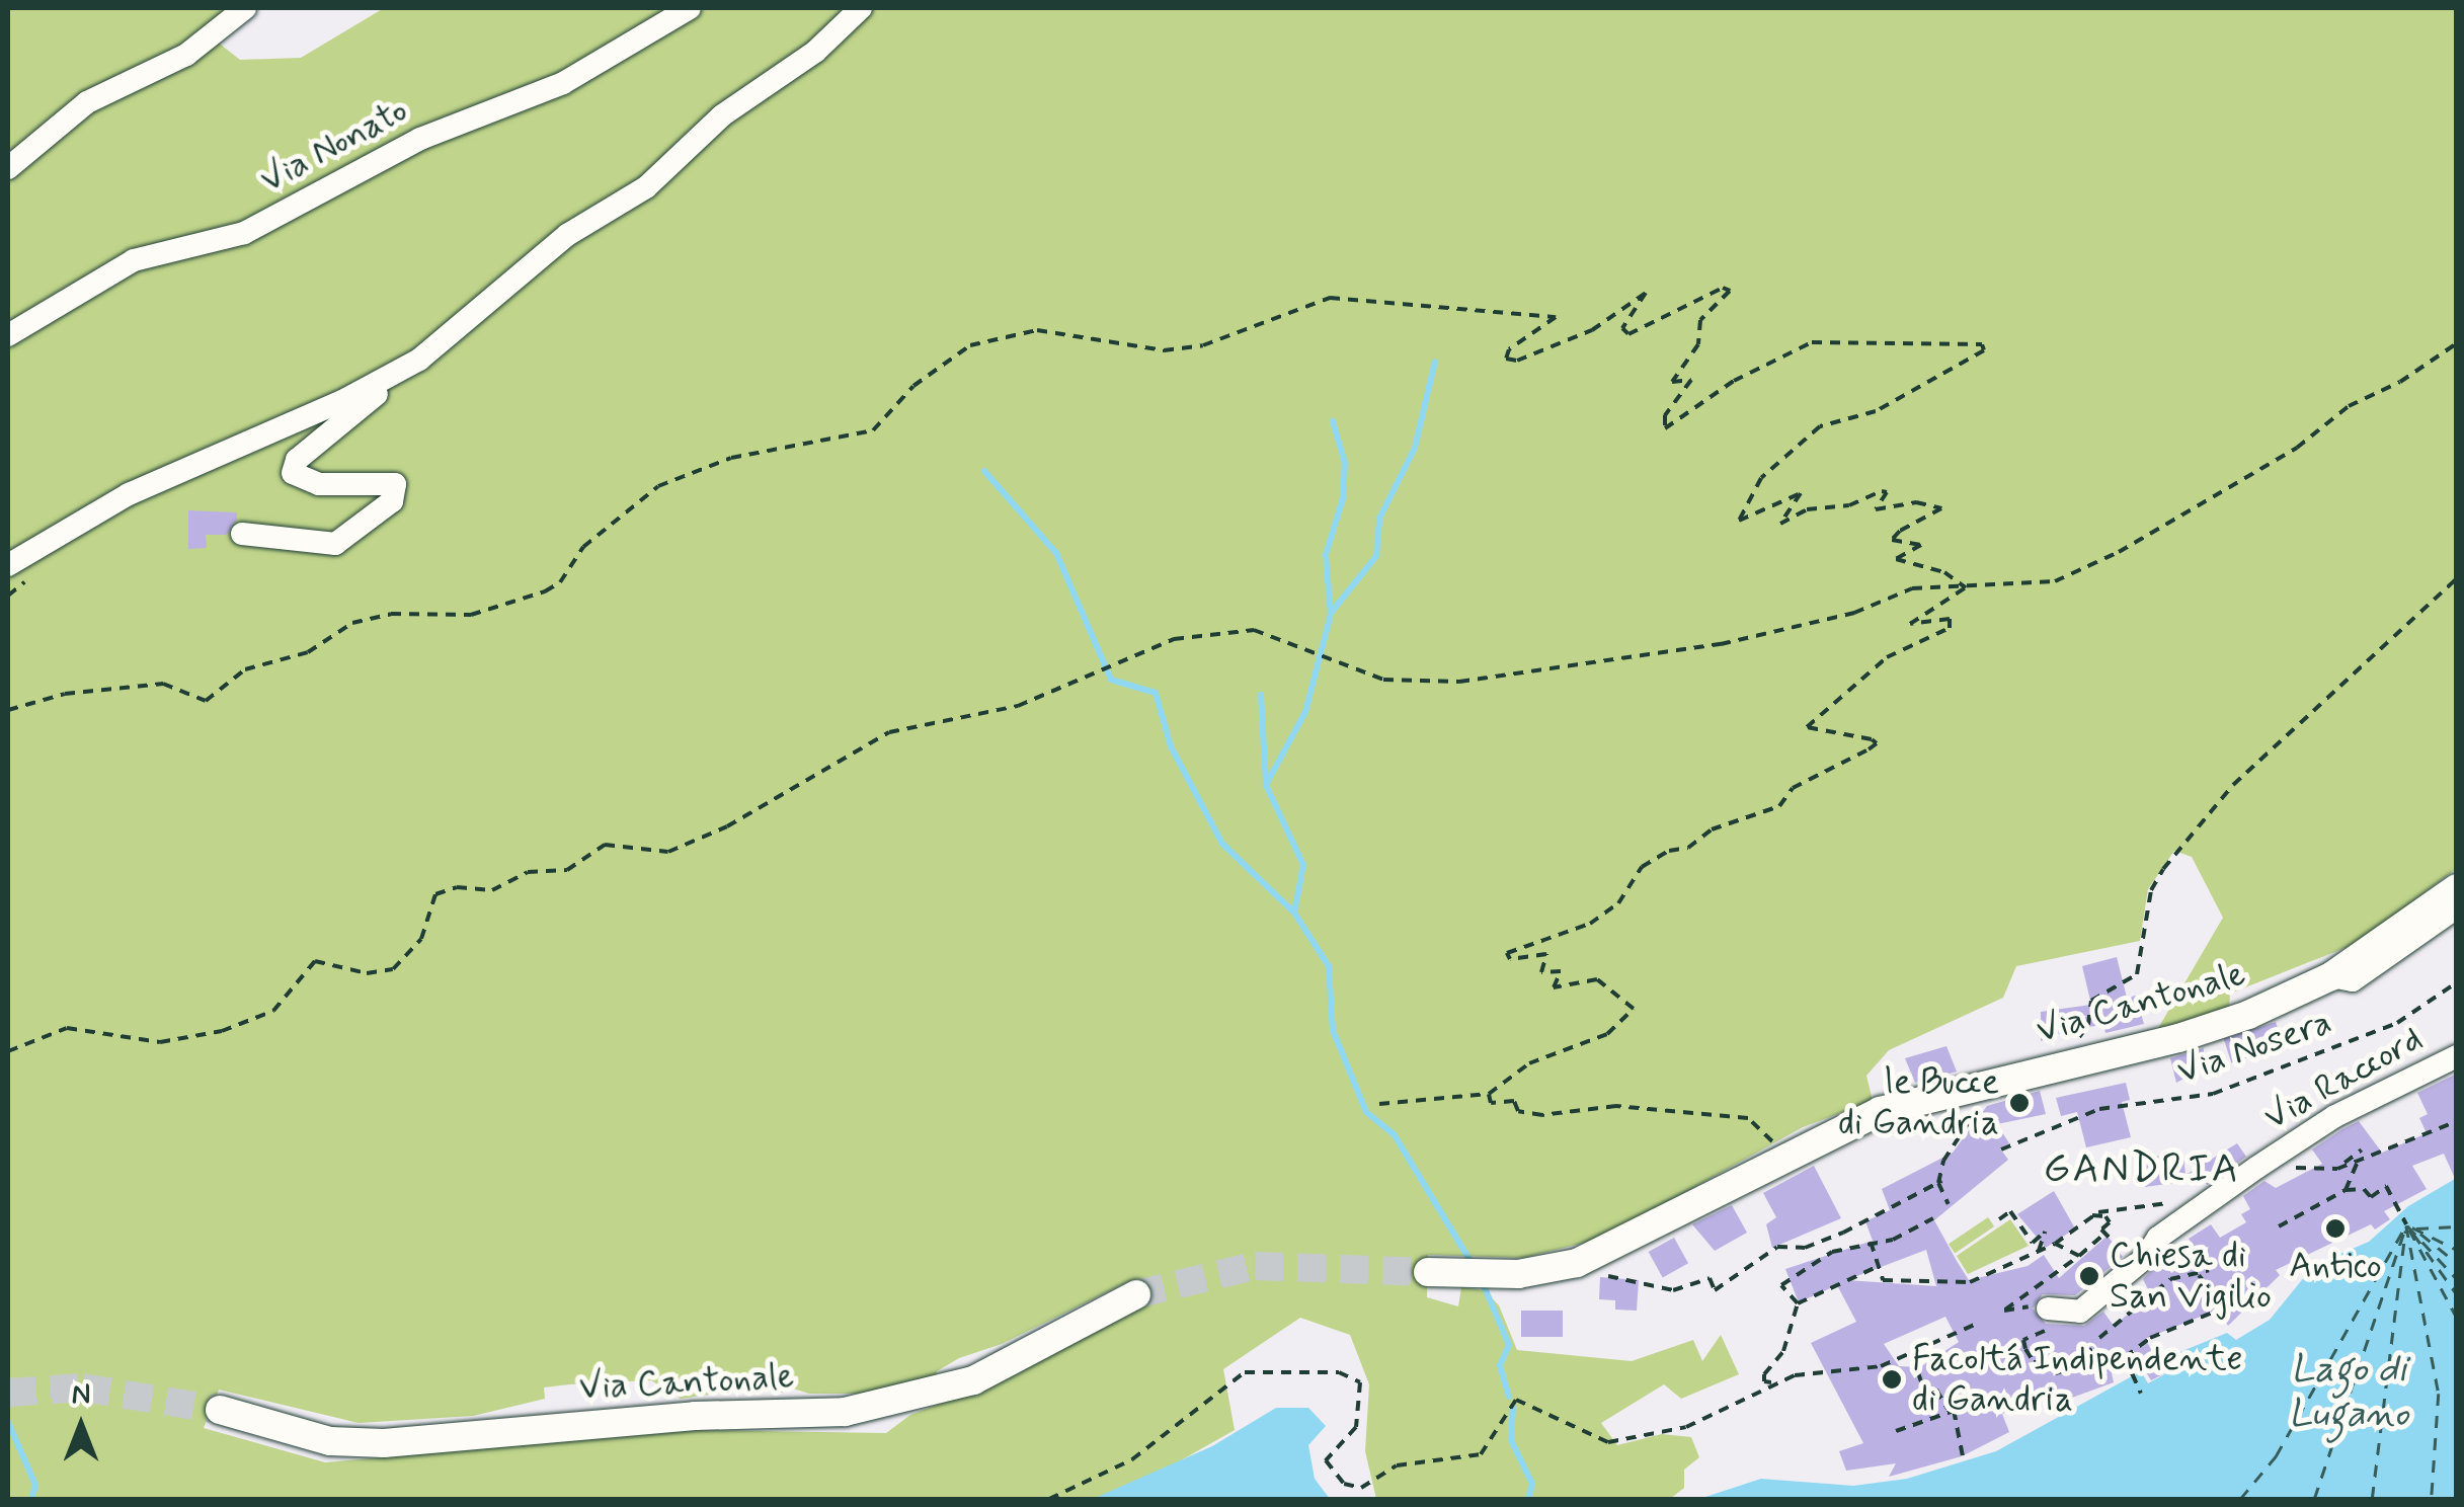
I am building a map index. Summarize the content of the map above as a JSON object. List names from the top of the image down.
{
  "streets": {
    "main road": ["Via Cantonale"],
    "street": ["Via Nonato", "Via Raccord"],
    "path": ["Via Nosera"]
  },
  "districts": ["GANDRIA"],
  "water": ["Lago di Lugano"],
  "places": [
    "le Bucce di Gandria",
    "Antico",
    "Chiesa di San Vigilio",
    "Facoltá Indipendente di Gandria"
  ],
  "north": "top"
}
